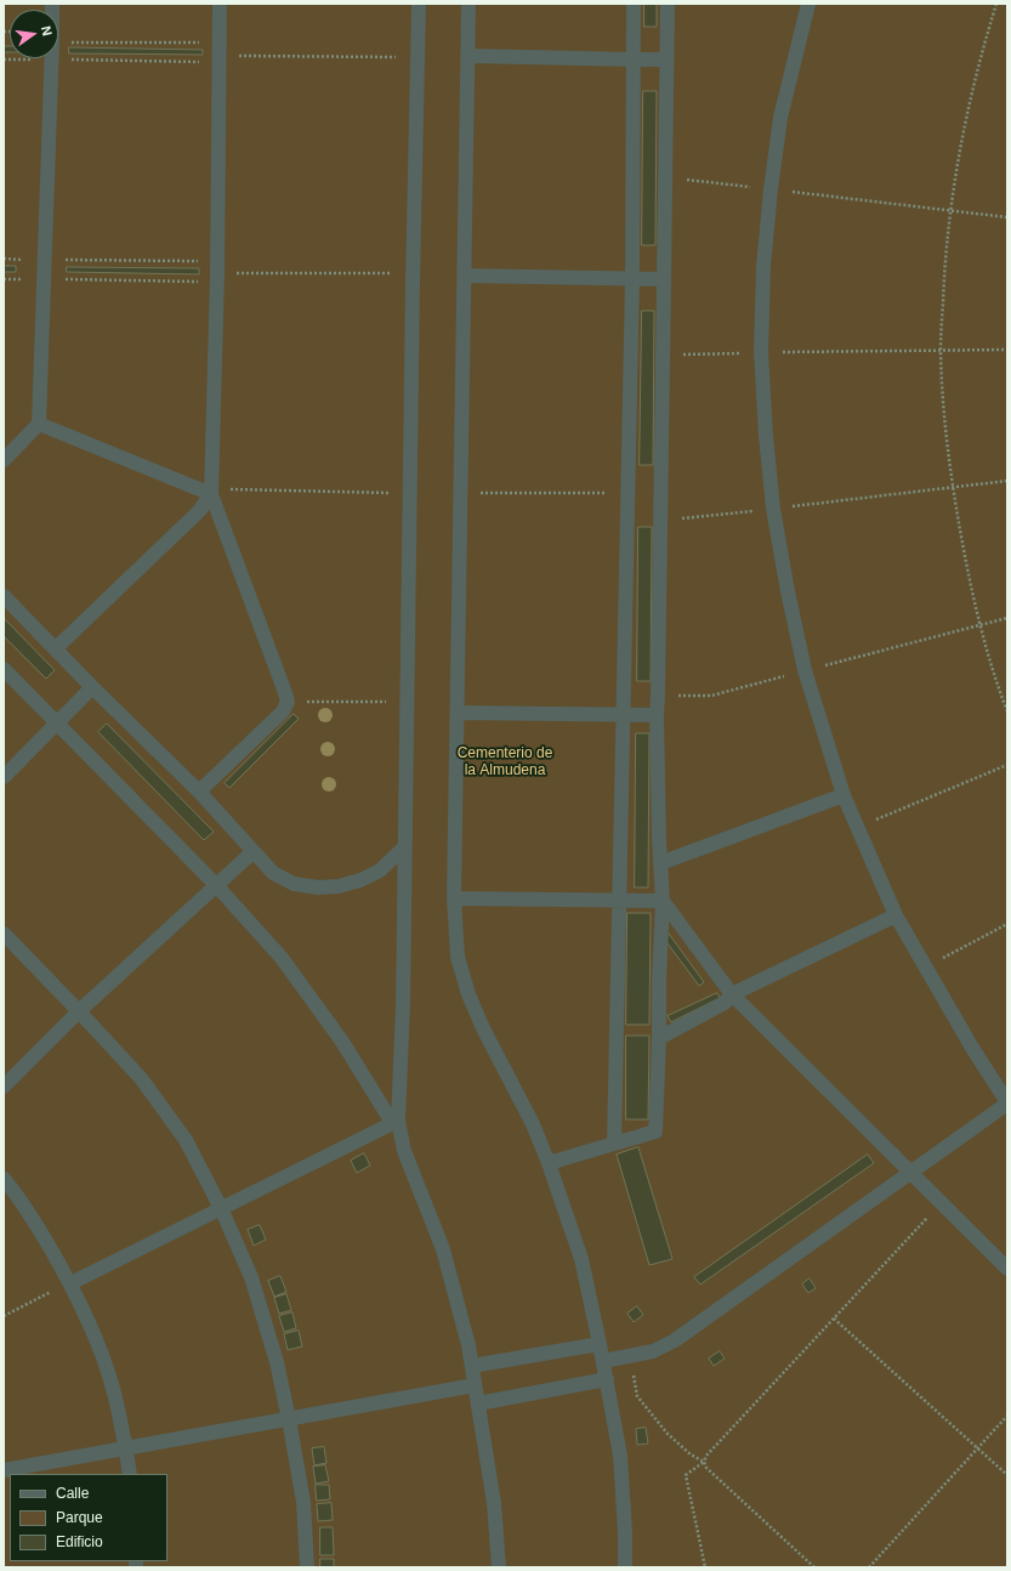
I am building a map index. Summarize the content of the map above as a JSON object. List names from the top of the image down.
{
  "parks": ["Cementerio de la Almudena"],
  "legend": ["Calle", "Parque", "Edificio"],
  "north": "right"
}
